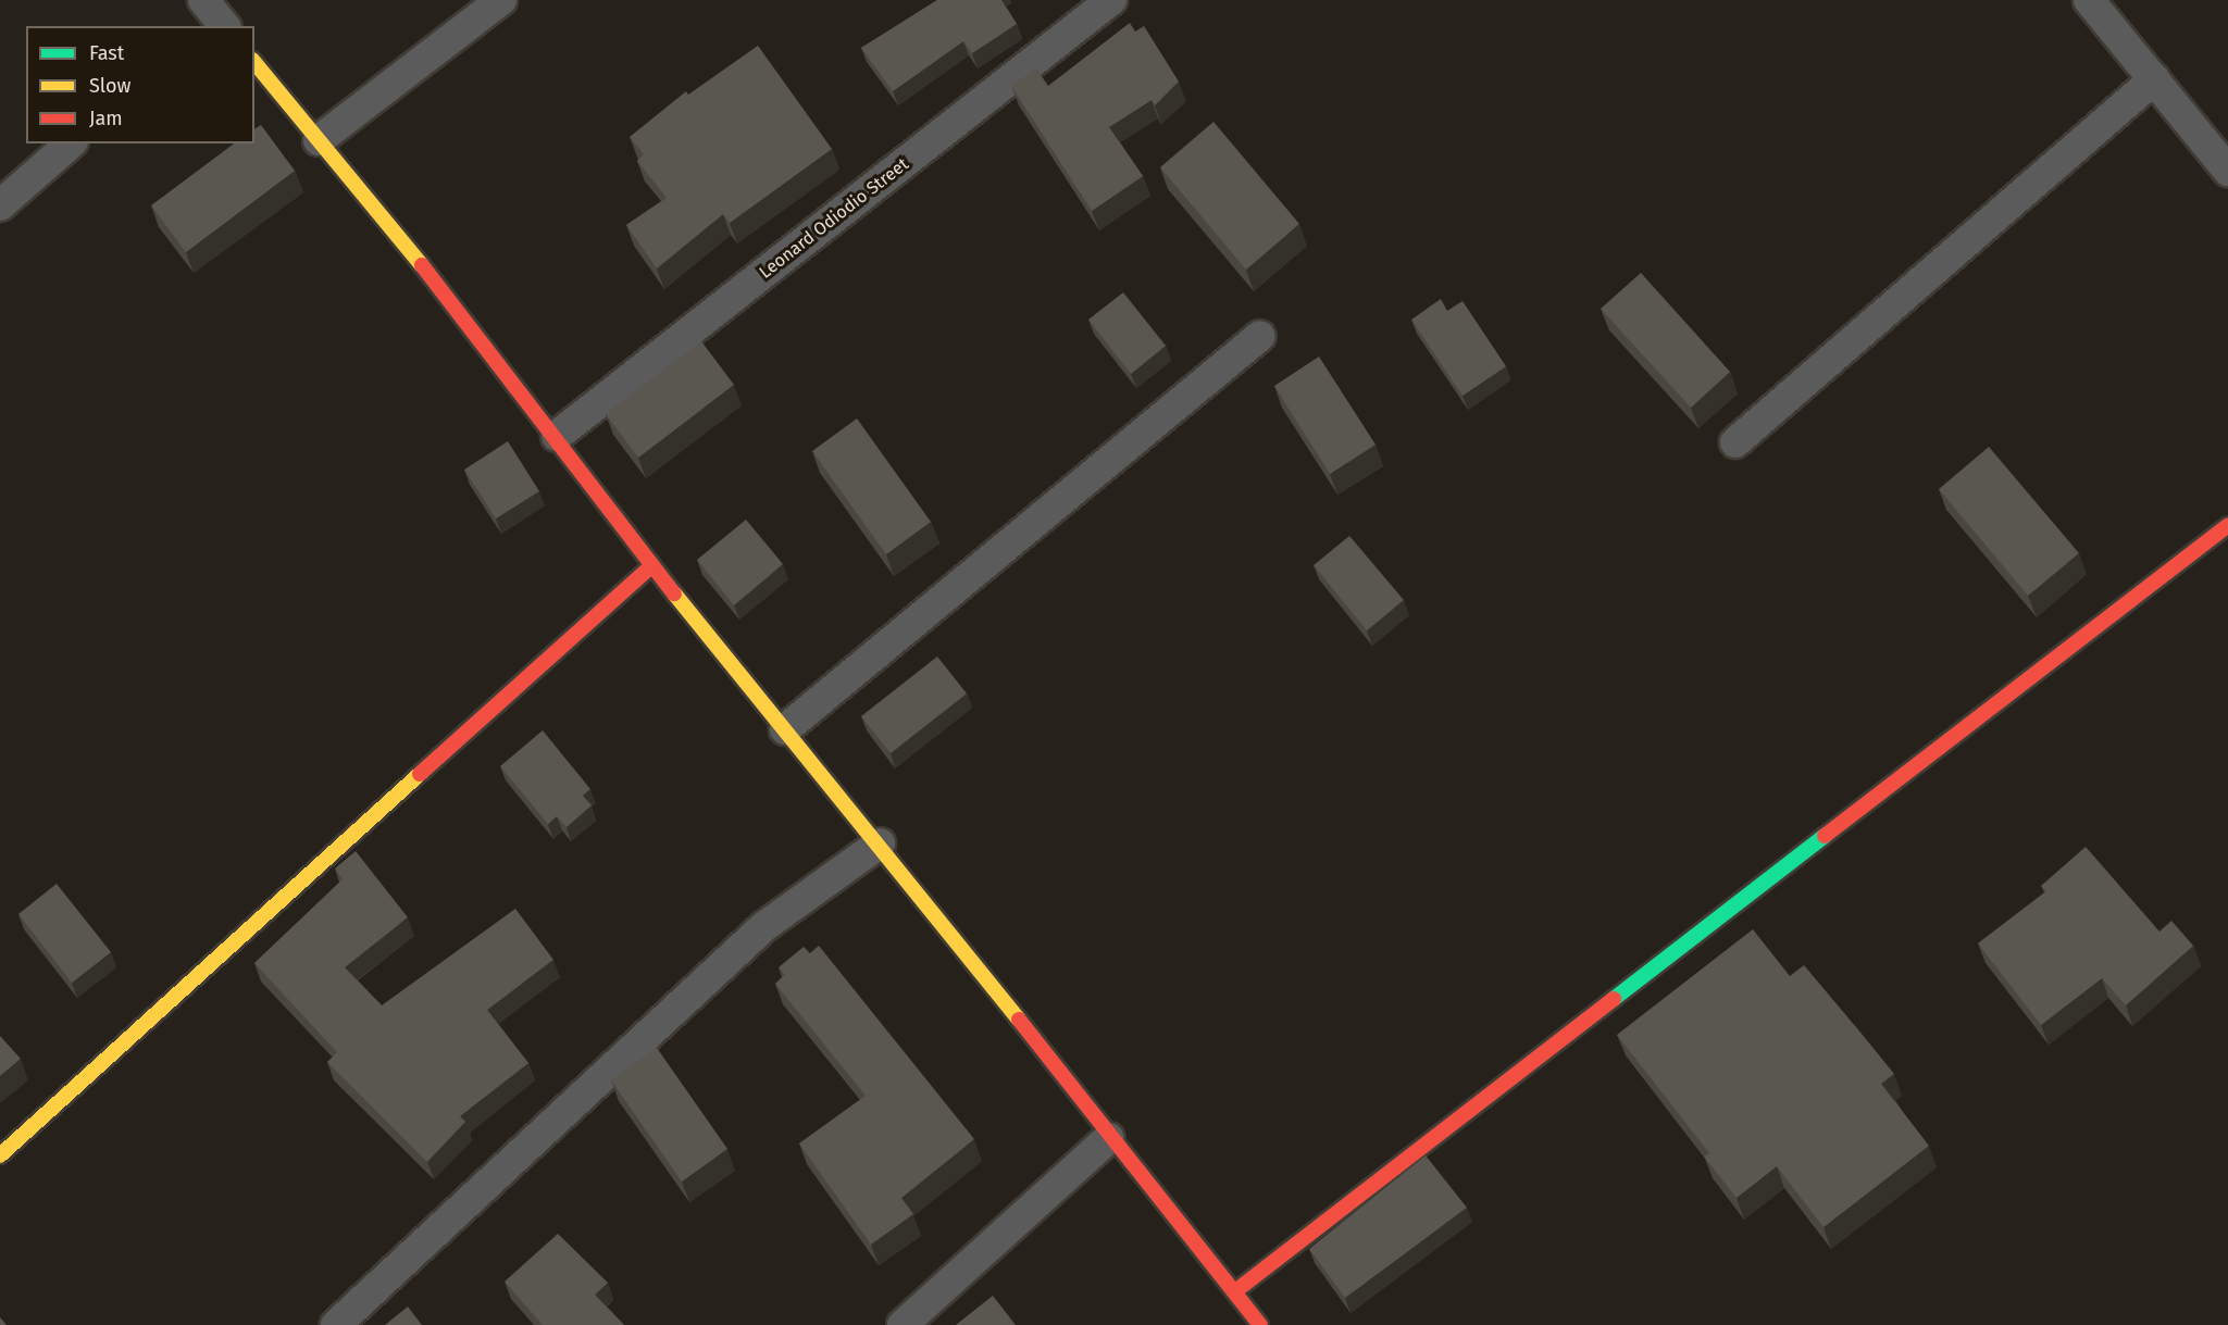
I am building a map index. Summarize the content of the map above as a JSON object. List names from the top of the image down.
{
  "streets": {
    "street": ["Leonard Odiodio Street"]
  },
  "legend": ["Fast", "Slow", "Jam"]
}
